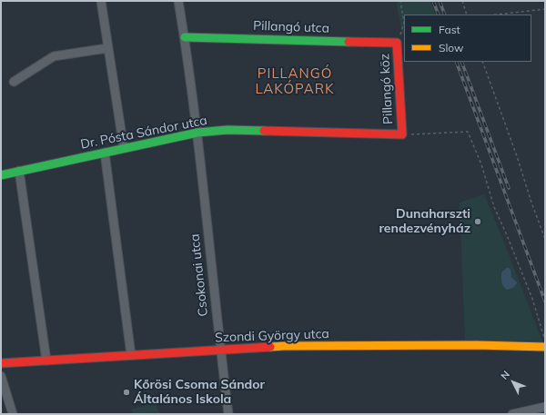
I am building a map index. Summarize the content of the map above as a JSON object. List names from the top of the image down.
{
  "streets": {
    "street": [
      "Pillangó utca",
      "Pillangó köz",
      "Dr. Pósta Sándor utca",
      "Csokonai utca",
      "Szondi György utca"
    ]
  },
  "crossings": [
    ["Pillangó utca", "Pillangó köz"],
    ["Pillangó utca", "Csokonai utca"],
    ["Pillangó köz", "Dr. Pósta Sándor utca"],
    ["Dr. Pósta Sándor utca", "Csokonai utca"],
    ["Csokonai utca", "Szondi György utca"]
  ],
  "districts": ["PILLANGÓ LAKÓPARK"],
  "places": ["Dunaharszti rendezvényház", "Kőrösi Csoma Sándor Általános Iskola"],
  "legend": ["Fast", "Slow"],
  "north": "top left"
}
